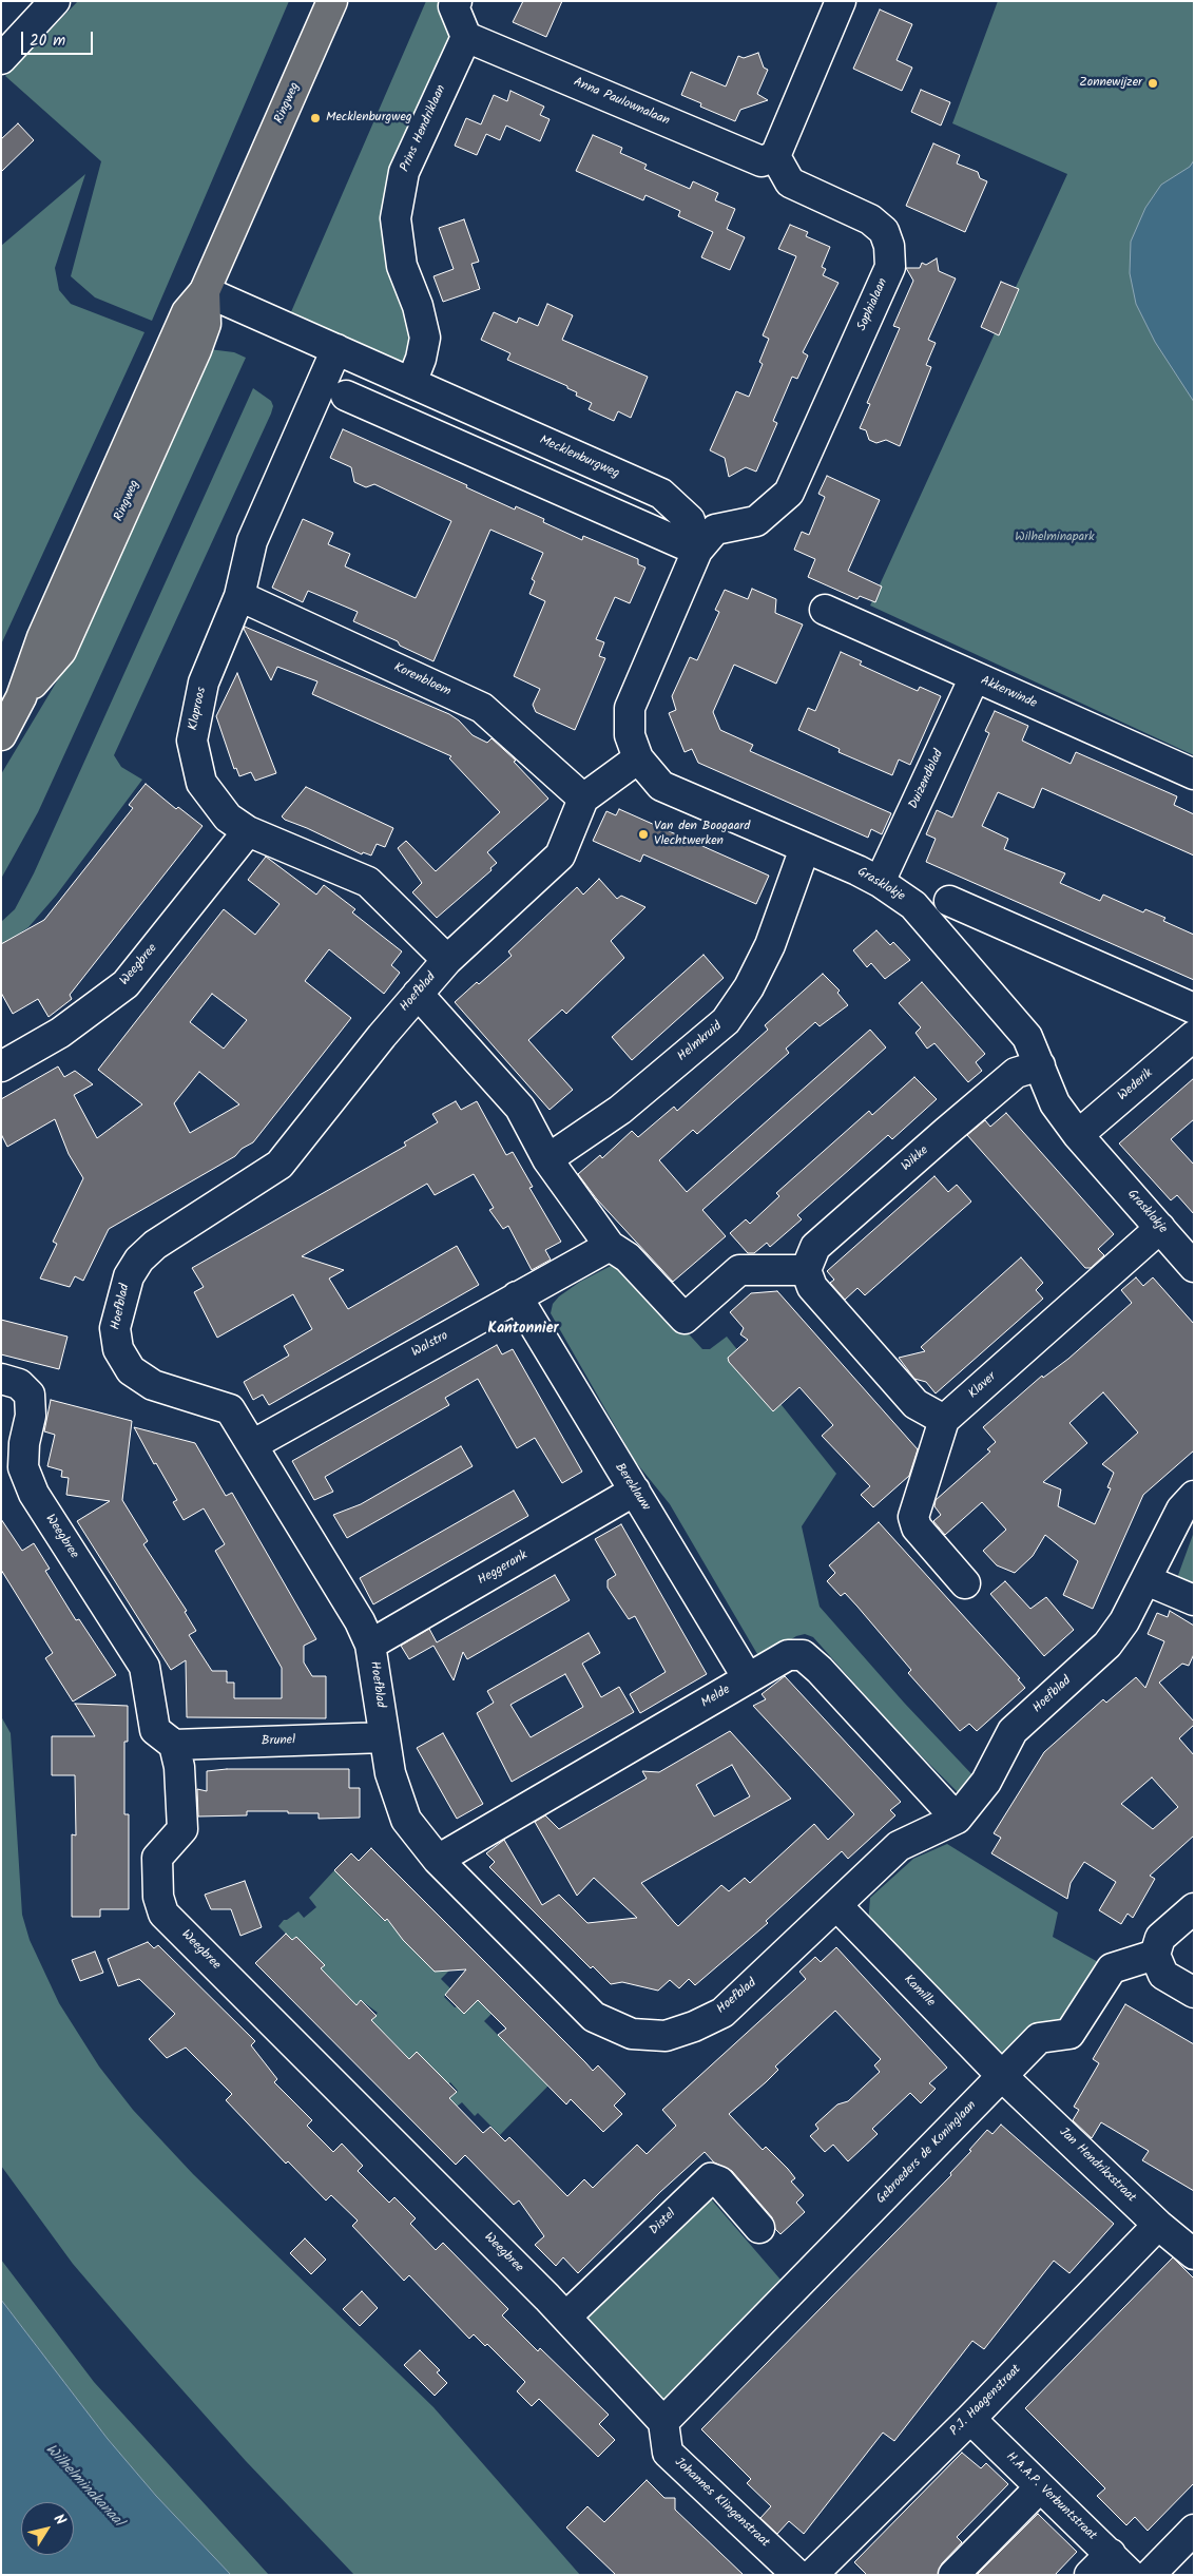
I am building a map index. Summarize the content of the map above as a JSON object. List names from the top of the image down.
{
  "streets": {
    "main road": ["Ringweg"],
    "street": [
      "Anna Paulownalaan",
      "Prins Hendriklaan",
      "Sophialaan",
      "Mecklenburgweg",
      "Korenbloem",
      "Akkerwinde",
      "Klaproos",
      "Duizendblad",
      "Grasklokje",
      "Weegbree",
      "Hoefblad",
      "Helmkruid",
      "Wederik",
      "Wikke",
      "Walstro",
      "Klaver",
      "Bereklauw",
      "Heggerank",
      "Melde",
      "Brunel",
      "Kamille",
      "Gebroeders de Koninglaan",
      "Jan Hendrikxstraat",
      "Distel",
      "P.J. Haagenstraat",
      "H.A.A.P. Verbuntstraat",
      "Johannes Klingenstraat"
    ]
  },
  "crossings": [
    ["Anna Paulownalaan", "Prins Hendriklaan"],
    ["Anna Paulownalaan", "Sophialaan"],
    ["Ringweg", "Mecklenburgweg"],
    ["Prins Hendriklaan", "Mecklenburgweg"],
    ["Sophialaan", "Mecklenburgweg"],
    ["Sophialaan", "Grasklokje"],
    ["Mecklenburgweg", "Klaproos"],
    ["Mecklenburgweg", "Grasklokje"],
    ["Korenbloem", "Klaproos"],
    ["Korenbloem", "Hoefblad"],
    ["Akkerwinde", "Duizendblad"],
    ["Klaproos", "Weegbree"],
    ["Klaproos", "Hoefblad"],
    ["Duizendblad", "Grasklokje"],
    ["Grasklokje", "Helmkruid"],
    ["Grasklokje", "Wederik"],
    ["Grasklokje", "Wikke"],
    ["Grasklokje", "Klaver"],
    ["Weegbree", "Brunel"],
    ["Weegbree", "Gebroeders de Koninglaan"],
    ["Weegbree", "Distel"],
    ["Weegbree", "Johannes Klingenstraat"],
    ["Hoefblad", "Walstro"],
    ["Hoefblad", "Heggerank"],
    ["Hoefblad", "Melde"],
    ["Hoefblad", "Brunel"],
    ["Hoefblad", "Kamille"],
    ["Walstro", "Bereklauw"],
    ["Bereklauw", "Heggerank"],
    ["Bereklauw", "Melde"],
    ["Kamille", "Gebroeders de Koninglaan"],
    ["Kamille", "Jan Hendrikxstraat"],
    ["Gebroeders de Koninglaan", "Jan Hendrikxstraat"],
    ["Gebroeders de Koninglaan", "Johannes Klingenstraat"],
    ["Jan Hendrikxstraat", "P.J. Haagenstraat"],
    ["P.J. Haagenstraat", "H.A.A.P. Verbuntstraat"]
  ],
  "districts": ["Kantonnier"],
  "water": ["Wilhelminakanaal"],
  "parks": ["Wilhelminapark"],
  "places": ["Zonnewijzer", "Mecklenburgweg", "Van den Boogaard Vlechtwerken"],
  "scale_bar": "20 m",
  "north": "top right"
}
